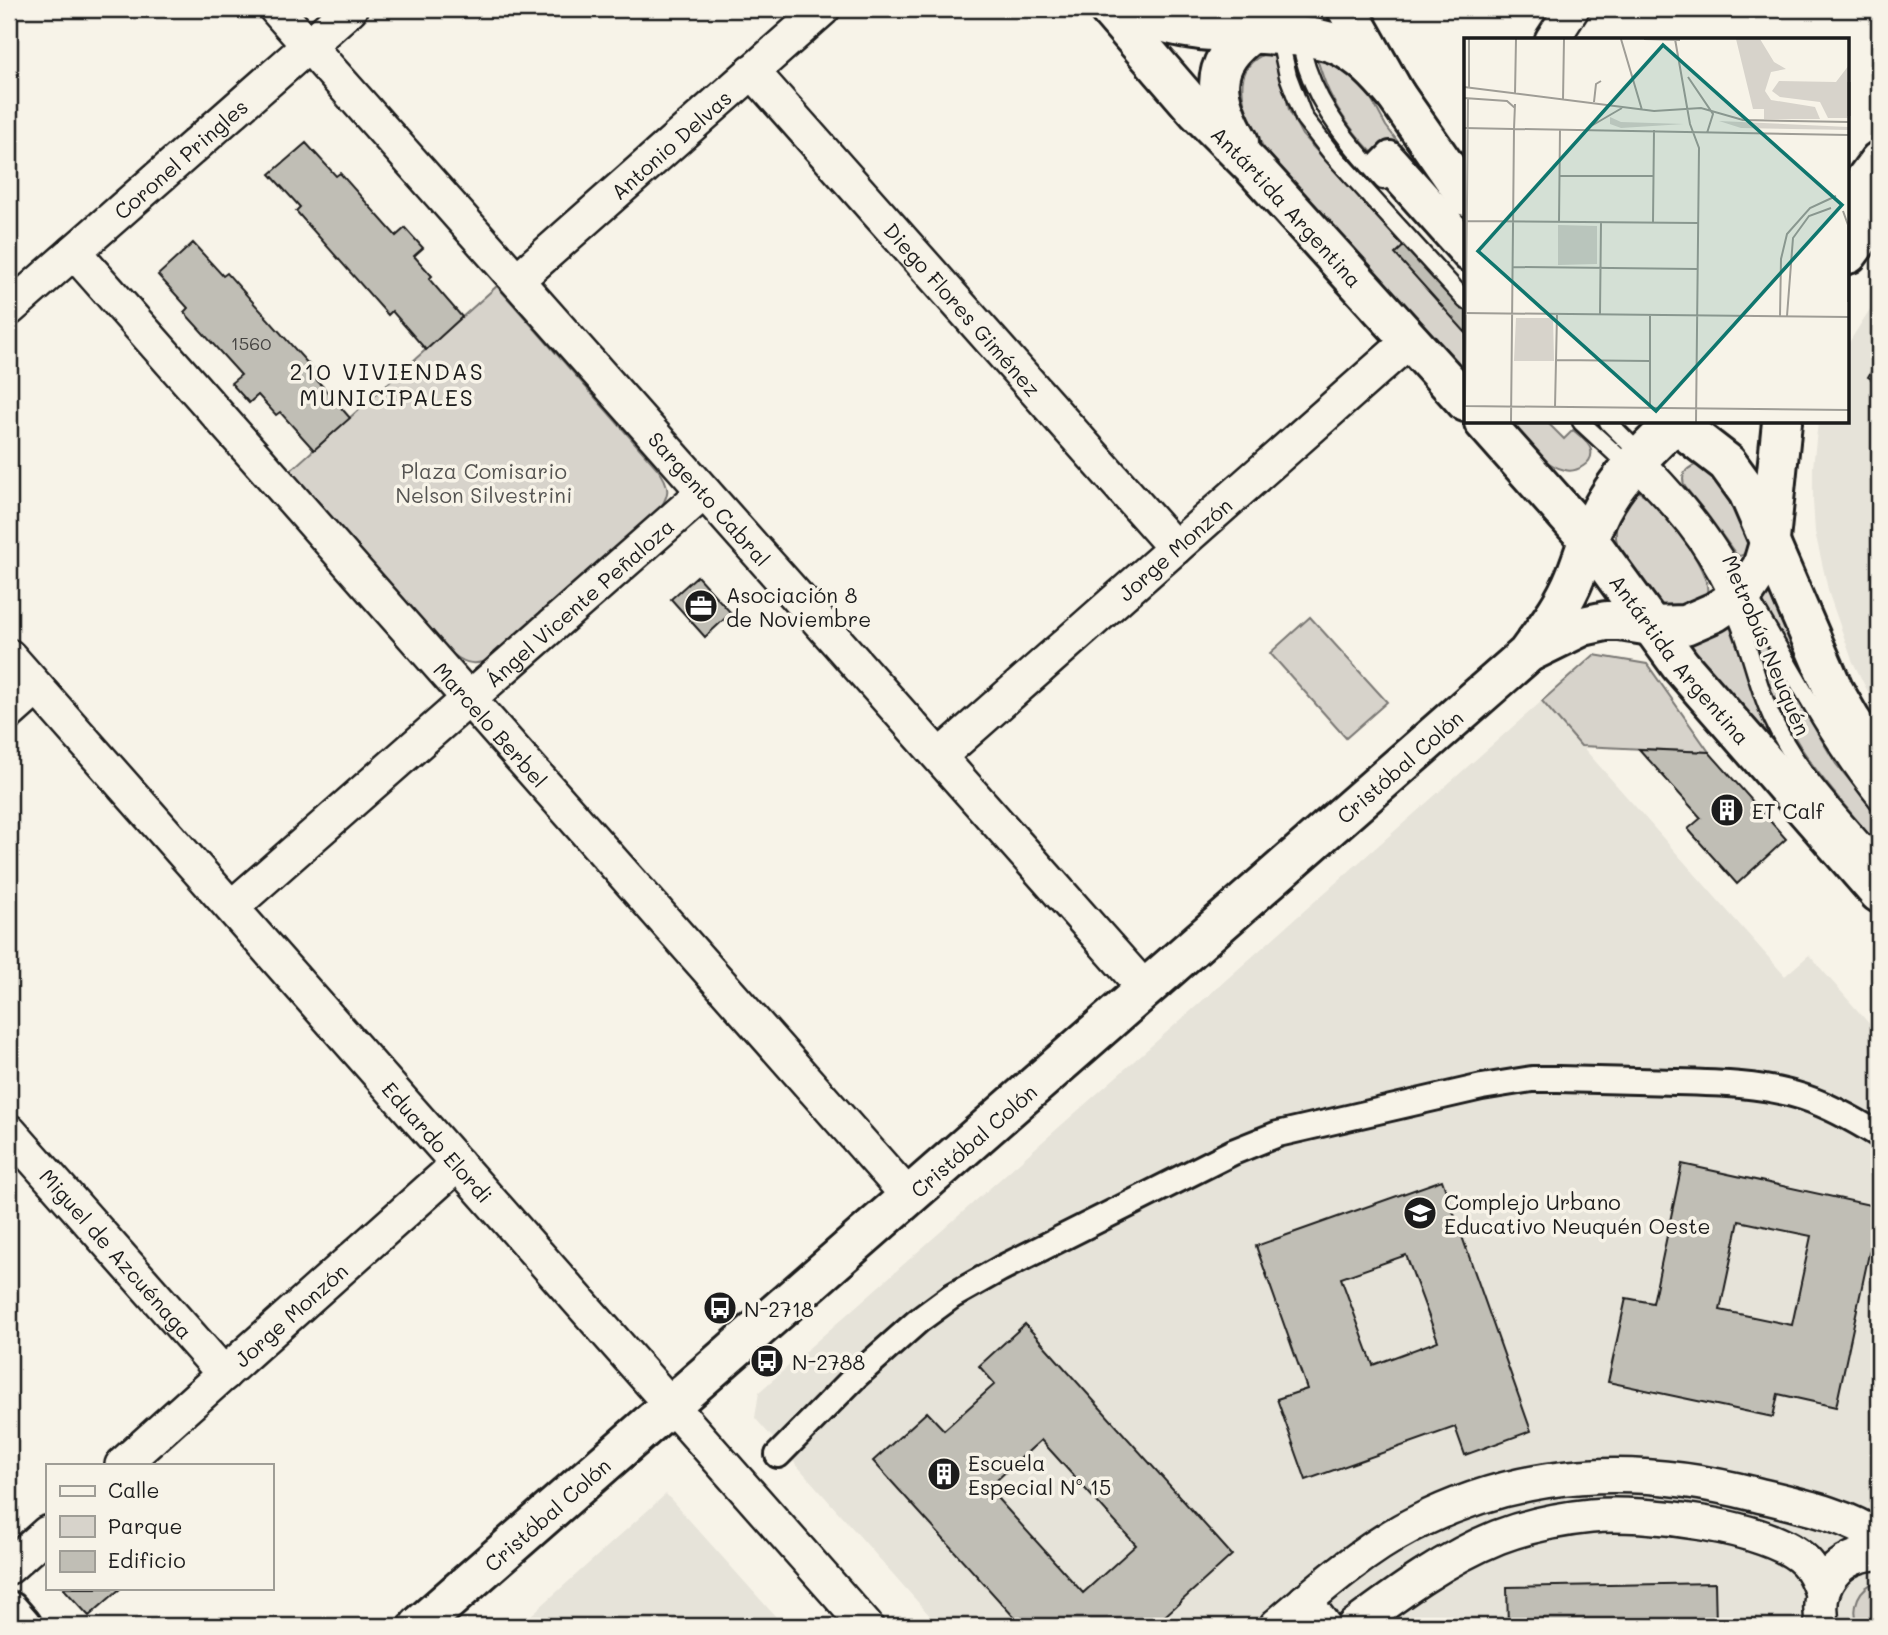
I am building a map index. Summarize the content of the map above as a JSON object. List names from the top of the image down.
{
  "streets": {
    "main road": ["Antártida Argentina", "Cristóbal Colón"],
    "street": [
      "Antonio Delvas",
      "Coronel Pringles",
      "Diego Flores Giménez",
      "Sargento Cabral",
      "Jorge Monzón",
      "Ángel Vicente Peñaloza",
      "Marcelo Berbel",
      "Eduardo Elordi",
      "Miguel de Azcuénaga"
    ],
    "lane": ["Metrobús Neuquén"]
  },
  "crossings": [
    ["Antonio Delvas", "Diego Flores Giménez"],
    ["Antonio Delvas", "Sargento Cabral"],
    ["Coronel Pringles", "Sargento Cabral"],
    ["Coronel Pringles", "Marcelo Berbel"],
    ["Antártida Argentina", "Jorge Monzón"],
    ["Antártida Argentina", "Cristóbal Colón"],
    ["Diego Flores Giménez", "Jorge Monzón"],
    ["Sargento Cabral", "Jorge Monzón"],
    ["Sargento Cabral", "Ángel Vicente Peñaloza"],
    ["Sargento Cabral", "Cristóbal Colón"],
    ["Jorge Monzón", "Eduardo Elordi"],
    ["Jorge Monzón", "Miguel de Azcuénaga"],
    ["Ángel Vicente Peñaloza", "Marcelo Berbel"],
    ["Ángel Vicente Peñaloza", "Eduardo Elordi"],
    ["Metrobús Neuquén", "Cristóbal Colón"],
    ["Marcelo Berbel", "Cristóbal Colón"],
    ["Cristóbal Colón", "Eduardo Elordi"]
  ],
  "districts": ["210 VIVIENDAS MUNICIPALES"],
  "parks": ["Plaza Comisario Nelson Silvestrini"],
  "places": {
    "office": ["Asociación 8 de Noviembre"],
    "building": ["ET Calf", "Escuela Especial Nº 15"],
    "school or university": ["Complejo Urbano Educativo Neuquén Oeste"],
    "bus stop": ["N-2718", "N-2788"]
  },
  "house_numbers": ["1560"],
  "legend": ["Calle", "Parque", "Edificio"]
}
